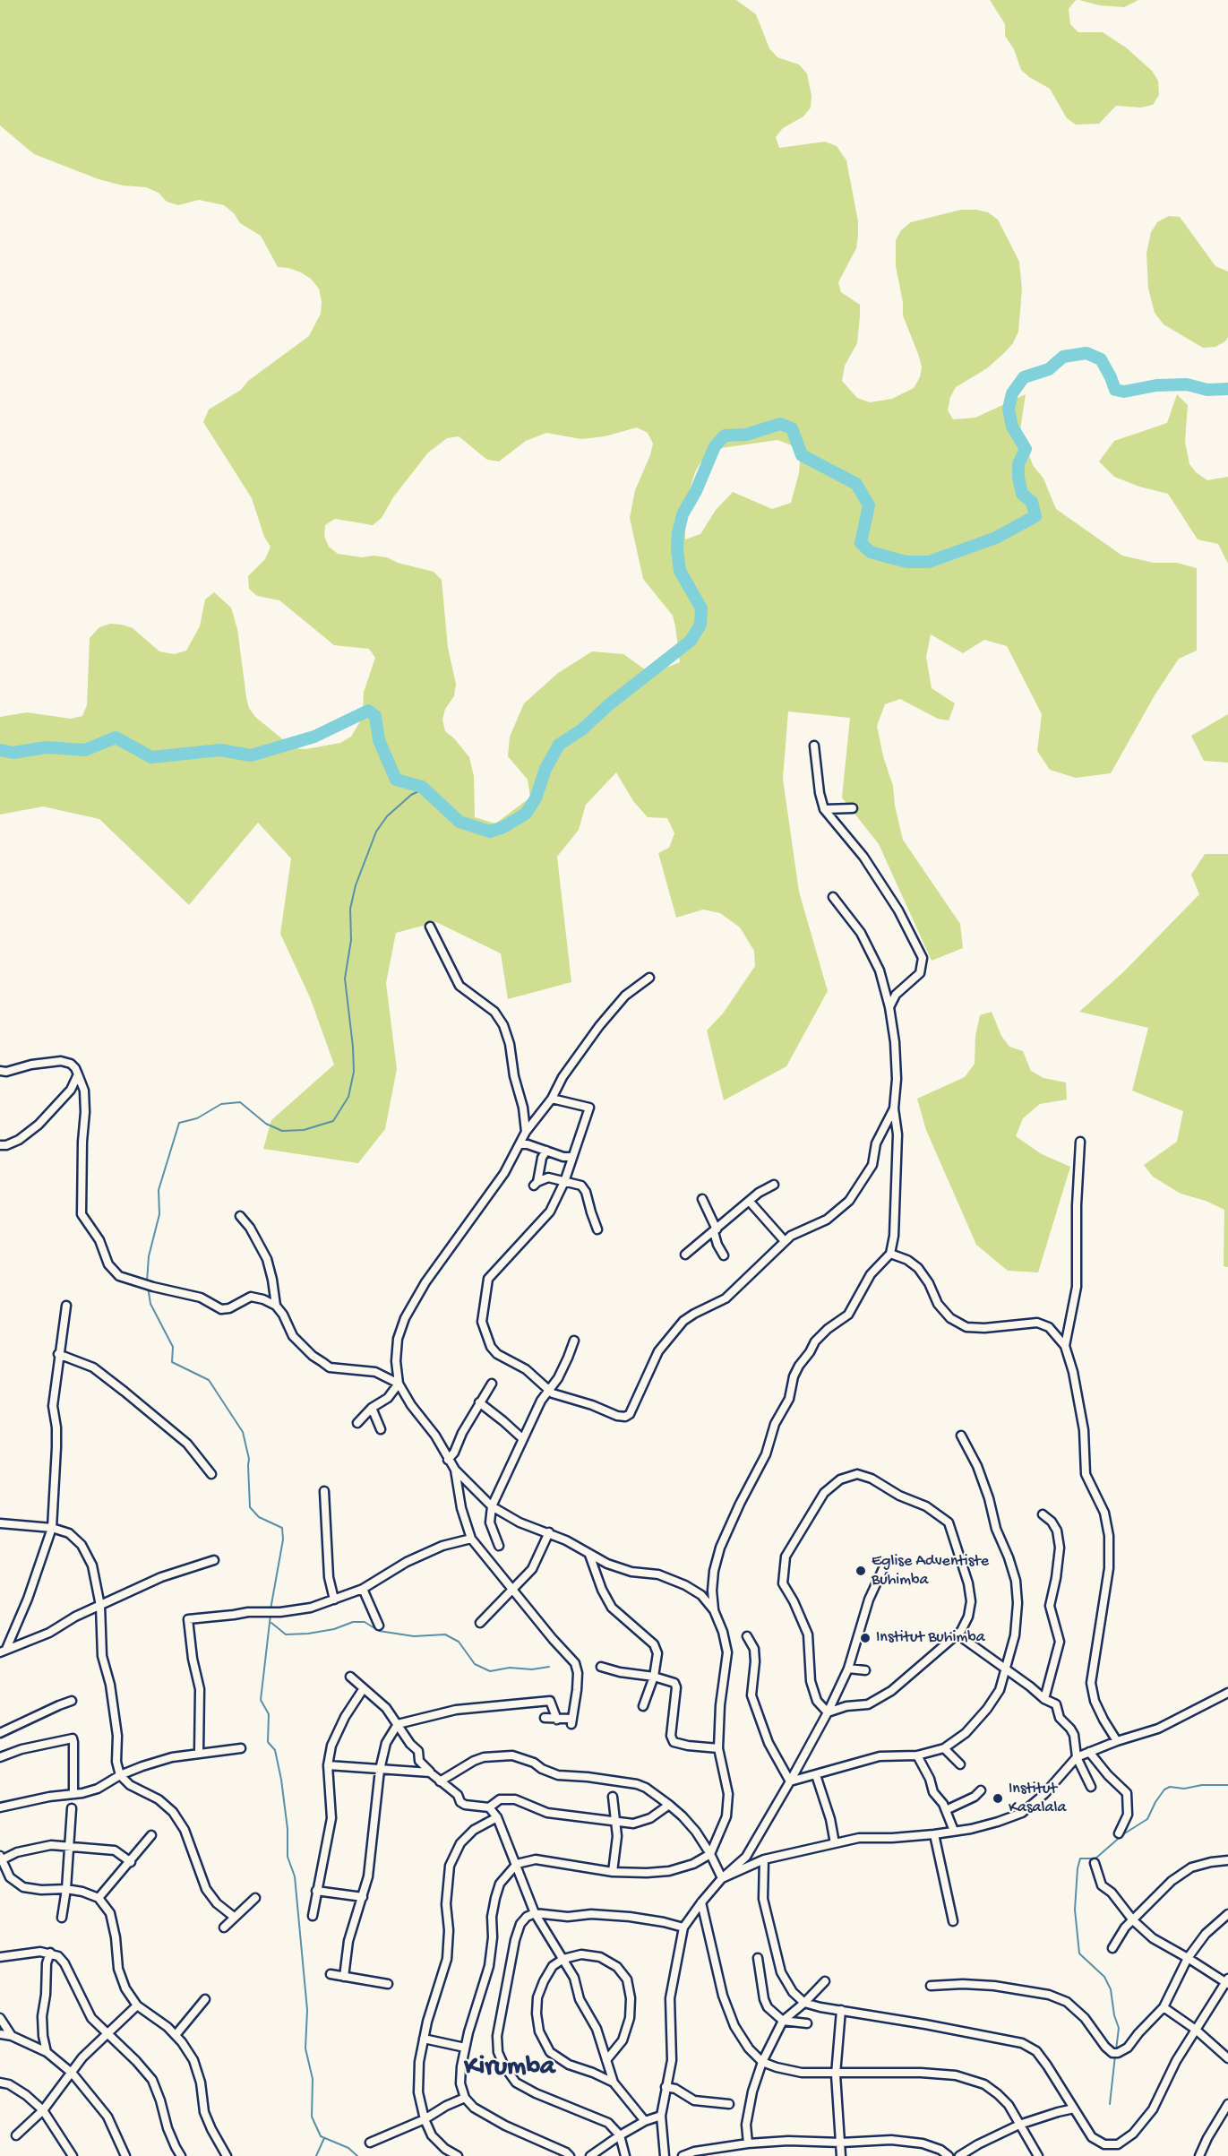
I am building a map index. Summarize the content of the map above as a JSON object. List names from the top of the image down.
{
  "districts": ["Kirumba"],
  "places": ["Eglise Adventiste Buhimba", "Institut Buhimba", "Institut Kasalala"]
}
